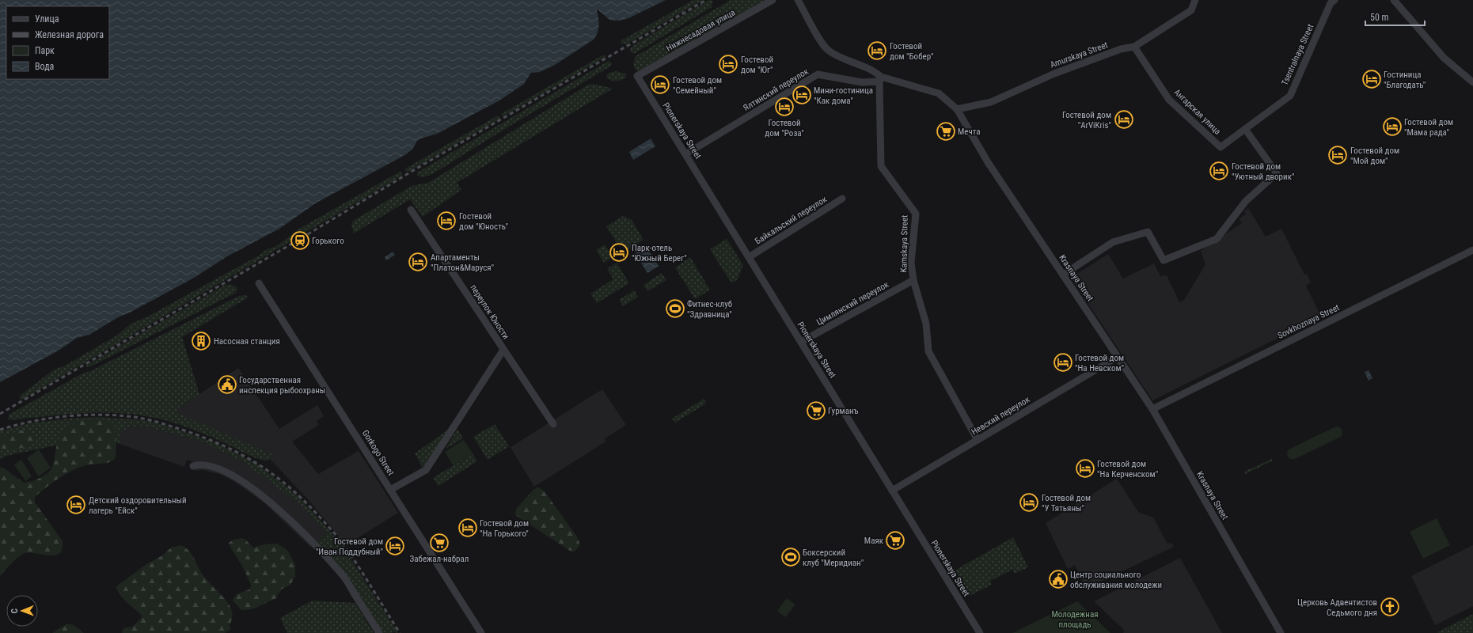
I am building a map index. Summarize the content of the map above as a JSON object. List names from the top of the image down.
{
  "streets": {
    "street": [
      "Нижнесадовая улица",
      "Amurskaya Street",
      "Tsentralnaya Street",
      "Ялтинский переулок",
      "Ангарская улица",
      "Pionerskaya Street",
      "Байкальский переулок",
      "Kamskaya Street",
      "Krasnaya Street",
      "Цимлянский переулок",
      "переулок Юности",
      "Sovkhoznaya Street",
      "Невский переулок",
      "Gorkogo Street"
    ]
  },
  "crossings": [
    ["Нижнесадовая улица", "Pionerskaya Street"],
    ["Amurskaya Street", "Ангарская улица"],
    ["Amurskaya Street", "Krasnaya Street"],
    ["Tsentralnaya Street", "Ангарская улица"],
    ["Ялтинский переулок", "Pionerskaya Street"],
    ["Ялтинский переулок", "Kamskaya Street"],
    ["Ялтинский переулок", "Krasnaya Street"],
    ["Pionerskaya Street", "Байкальский переулок"],
    ["Pionerskaya Street", "Цимлянский переулок"],
    ["Pionerskaya Street", "Невский переулок"],
    ["Kamskaya Street", "Krasnaya Street"],
    ["Kamskaya Street", "Цимлянский переулок"],
    ["Kamskaya Street", "Невский переулок"],
    ["Krasnaya Street", "Sovkhoznaya Street"],
    ["Krasnaya Street", "Невский переулок"]
  ],
  "parks": ["Молодежная площадь"],
  "places": {
    "hotel": [
      "Гостевой дом \"Бобер\"",
      "Гостевой дом \"Юг\"",
      "Гостиница \"Благодать\"",
      "Гостевой дом \"Семейный\"",
      "Мини-гостиница \"Как дома\"",
      "Гостевой дом \"Роза\"",
      "Гостевой дом \"ArViKris\"",
      "Гостевой дом \"Мама рада\"",
      "Гостевой дом \"Мой дом\"",
      "Гостевой дом \"Уютный дворик\"",
      "Гостевой дом \"Юность\"",
      "Парк-отель \"Южный Берег\"",
      "Апартаменты \"Платон&Маруся\"",
      "Гостевой дом \"На Невском\"",
      "Гостевой дом \"На Керченском\"",
      "Гостевой дом \"У Тятьяны\"",
      "Детский оздоровительный лагерь \"Ейск\"",
      "Гостевой дом \"На Горького\"",
      "Гостевой дом \"Иван Поддубный\""
    ],
    "supermarket": [
      "Мечта",
      "Гурманъ",
      "Маяк",
      "Забежал-набрал"
    ],
    "station": ["Горького"],
    "sports": ["Фитнес-клуб \"Здравница\"", "Боксерский клуб \"Меридиан\""],
    "building": ["Насосная станция"],
    "public building": ["Государственная инспекция рыбоохраны", "Центр социального обслуживания молодежи"],
    "church": ["Церковь Адвентистов Седьмого дня"]
  },
  "legend": [
    "Улица",
    "Железная дорога",
    "Парк",
    "Вода"
  ],
  "scale_bar": "50 m",
  "north": "left"
}
